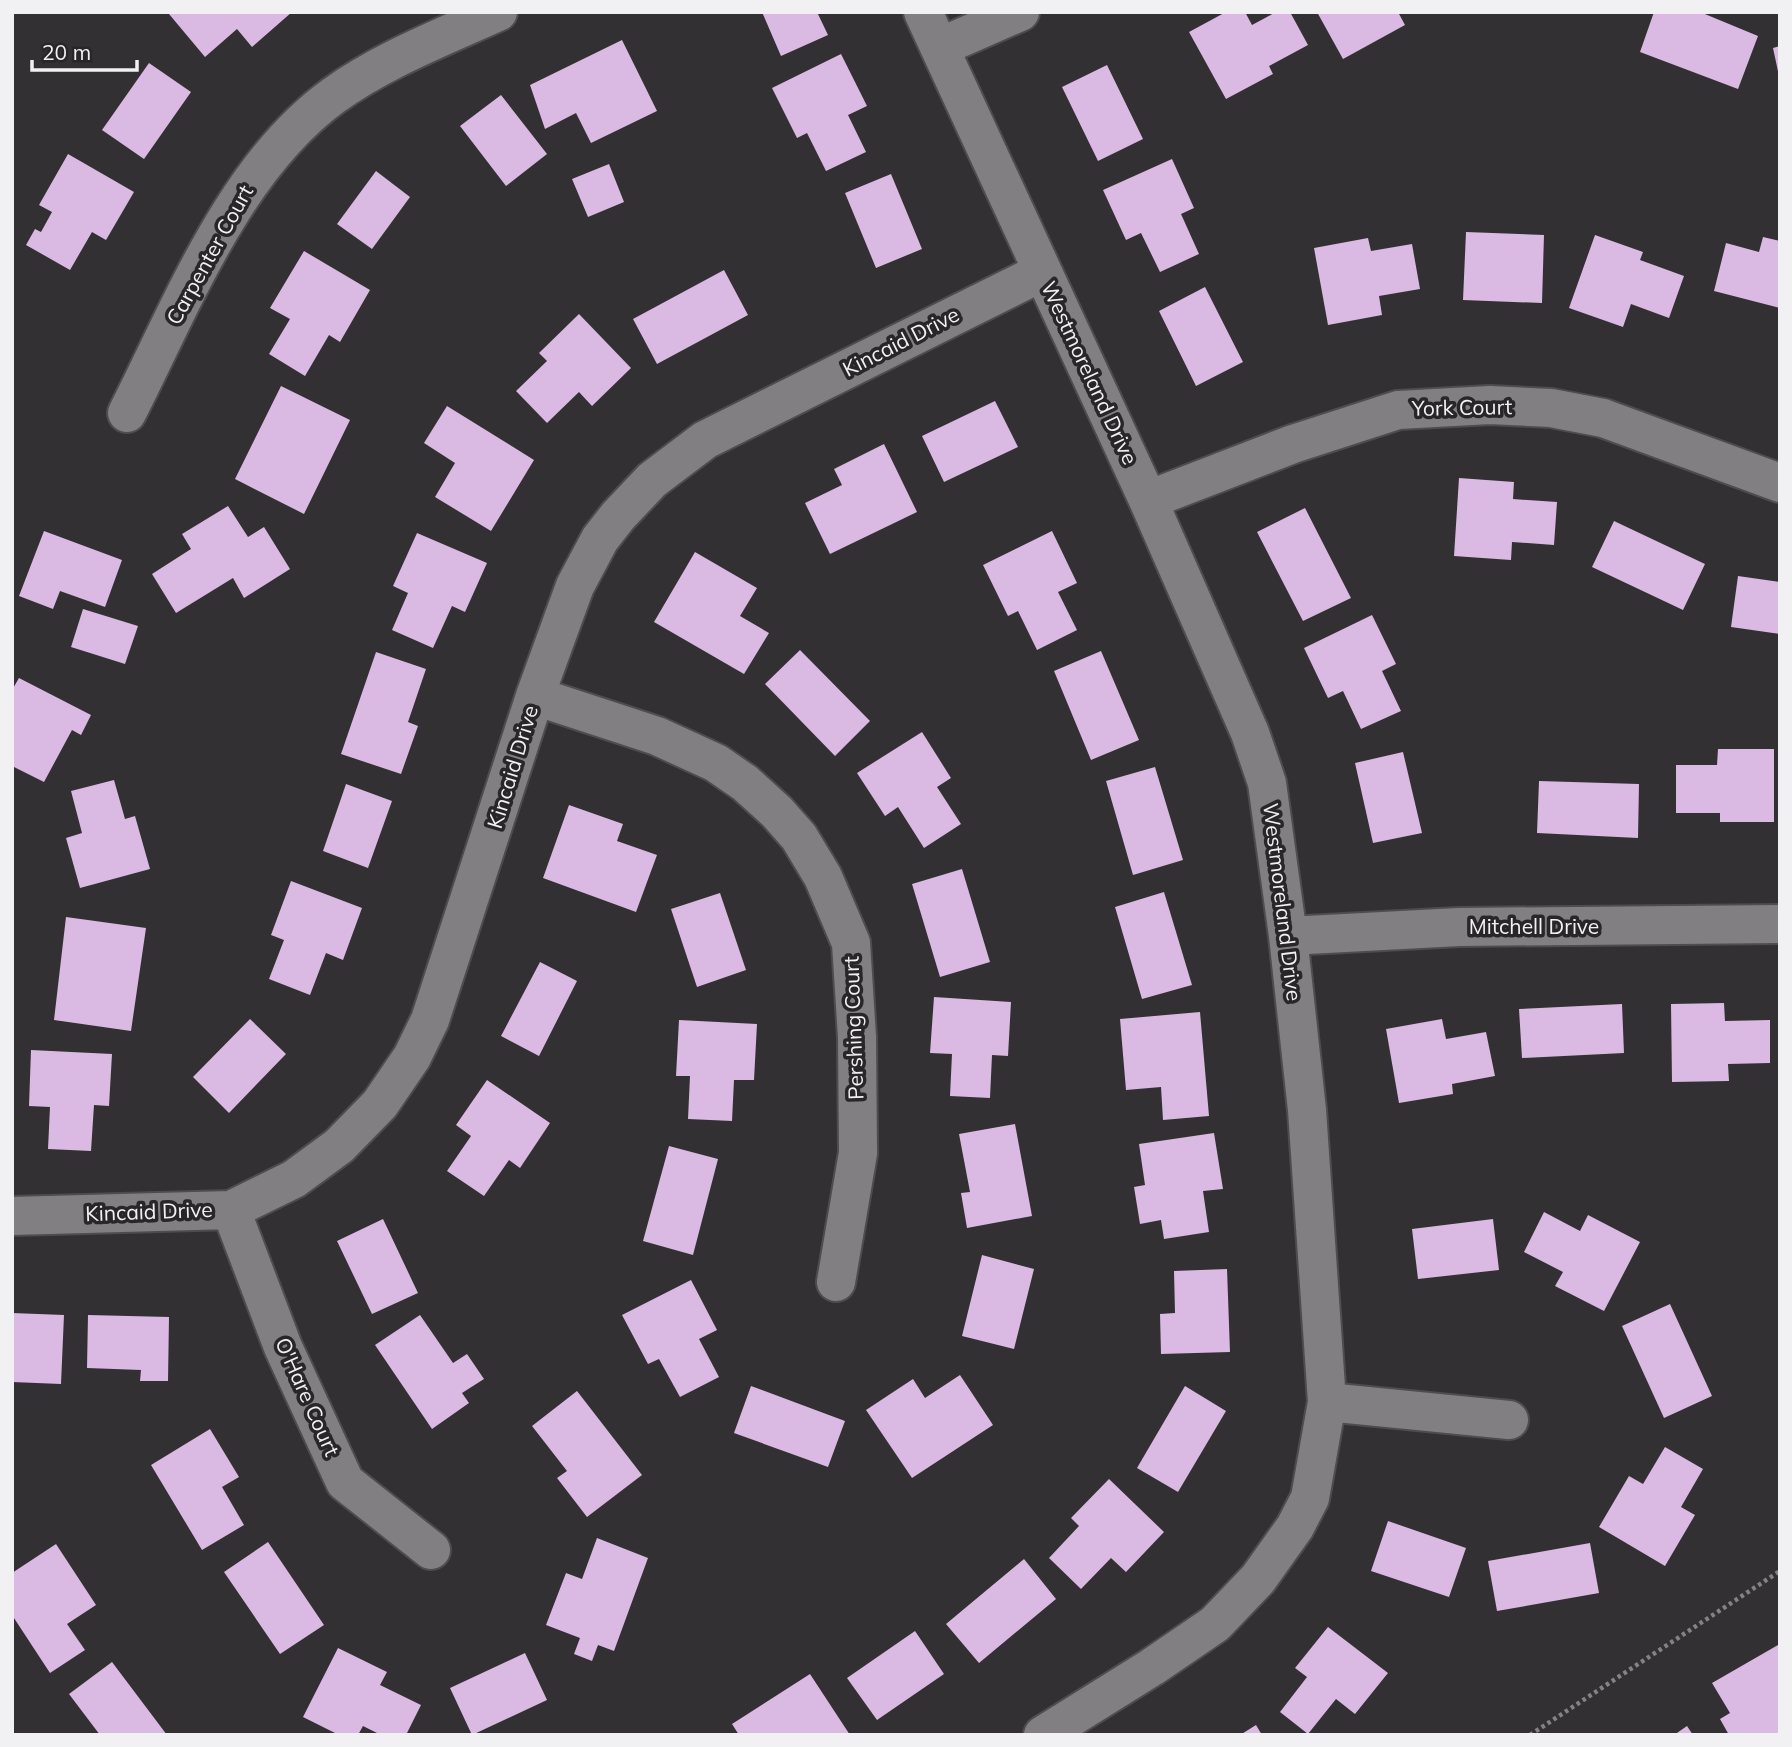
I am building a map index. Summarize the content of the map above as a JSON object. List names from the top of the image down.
{
  "streets": {
    "street": [
      "Carpenter Court",
      "Kincaid Drive",
      "Westmoreland Drive",
      "York Court",
      "Mitchell Drive",
      "Pershing Court",
      "O'Hare Court"
    ]
  },
  "crossings": [
    ["Kincaid Drive", "Westmoreland Drive"],
    ["Kincaid Drive", "Pershing Court"],
    ["Kincaid Drive", "O'Hare Court"],
    ["Westmoreland Drive", "York Court"],
    ["Westmoreland Drive", "Mitchell Drive"]
  ],
  "scale_bar": "20 m"
}
